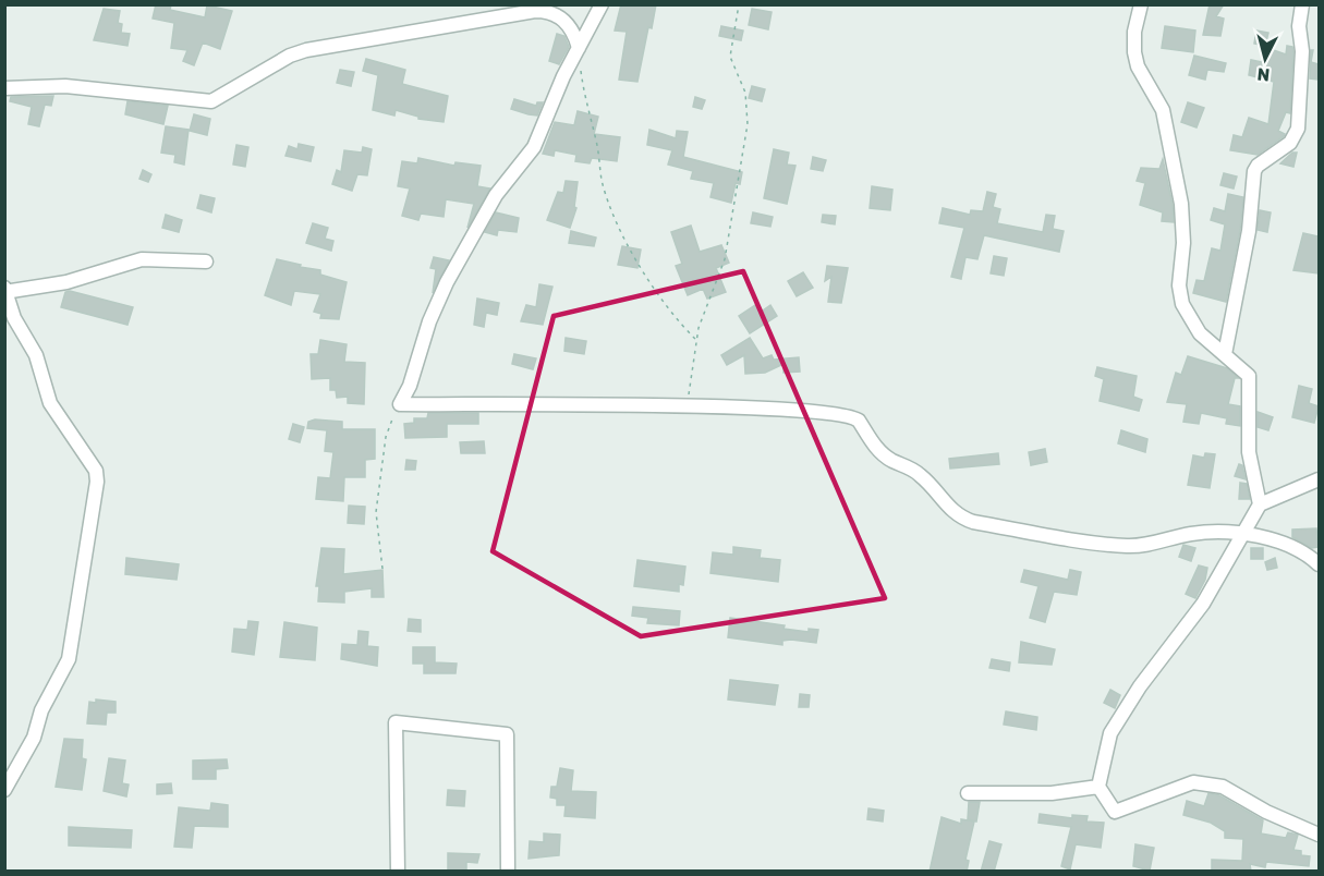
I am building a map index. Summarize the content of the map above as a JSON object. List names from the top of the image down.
{
  "north": "bottom"
}
